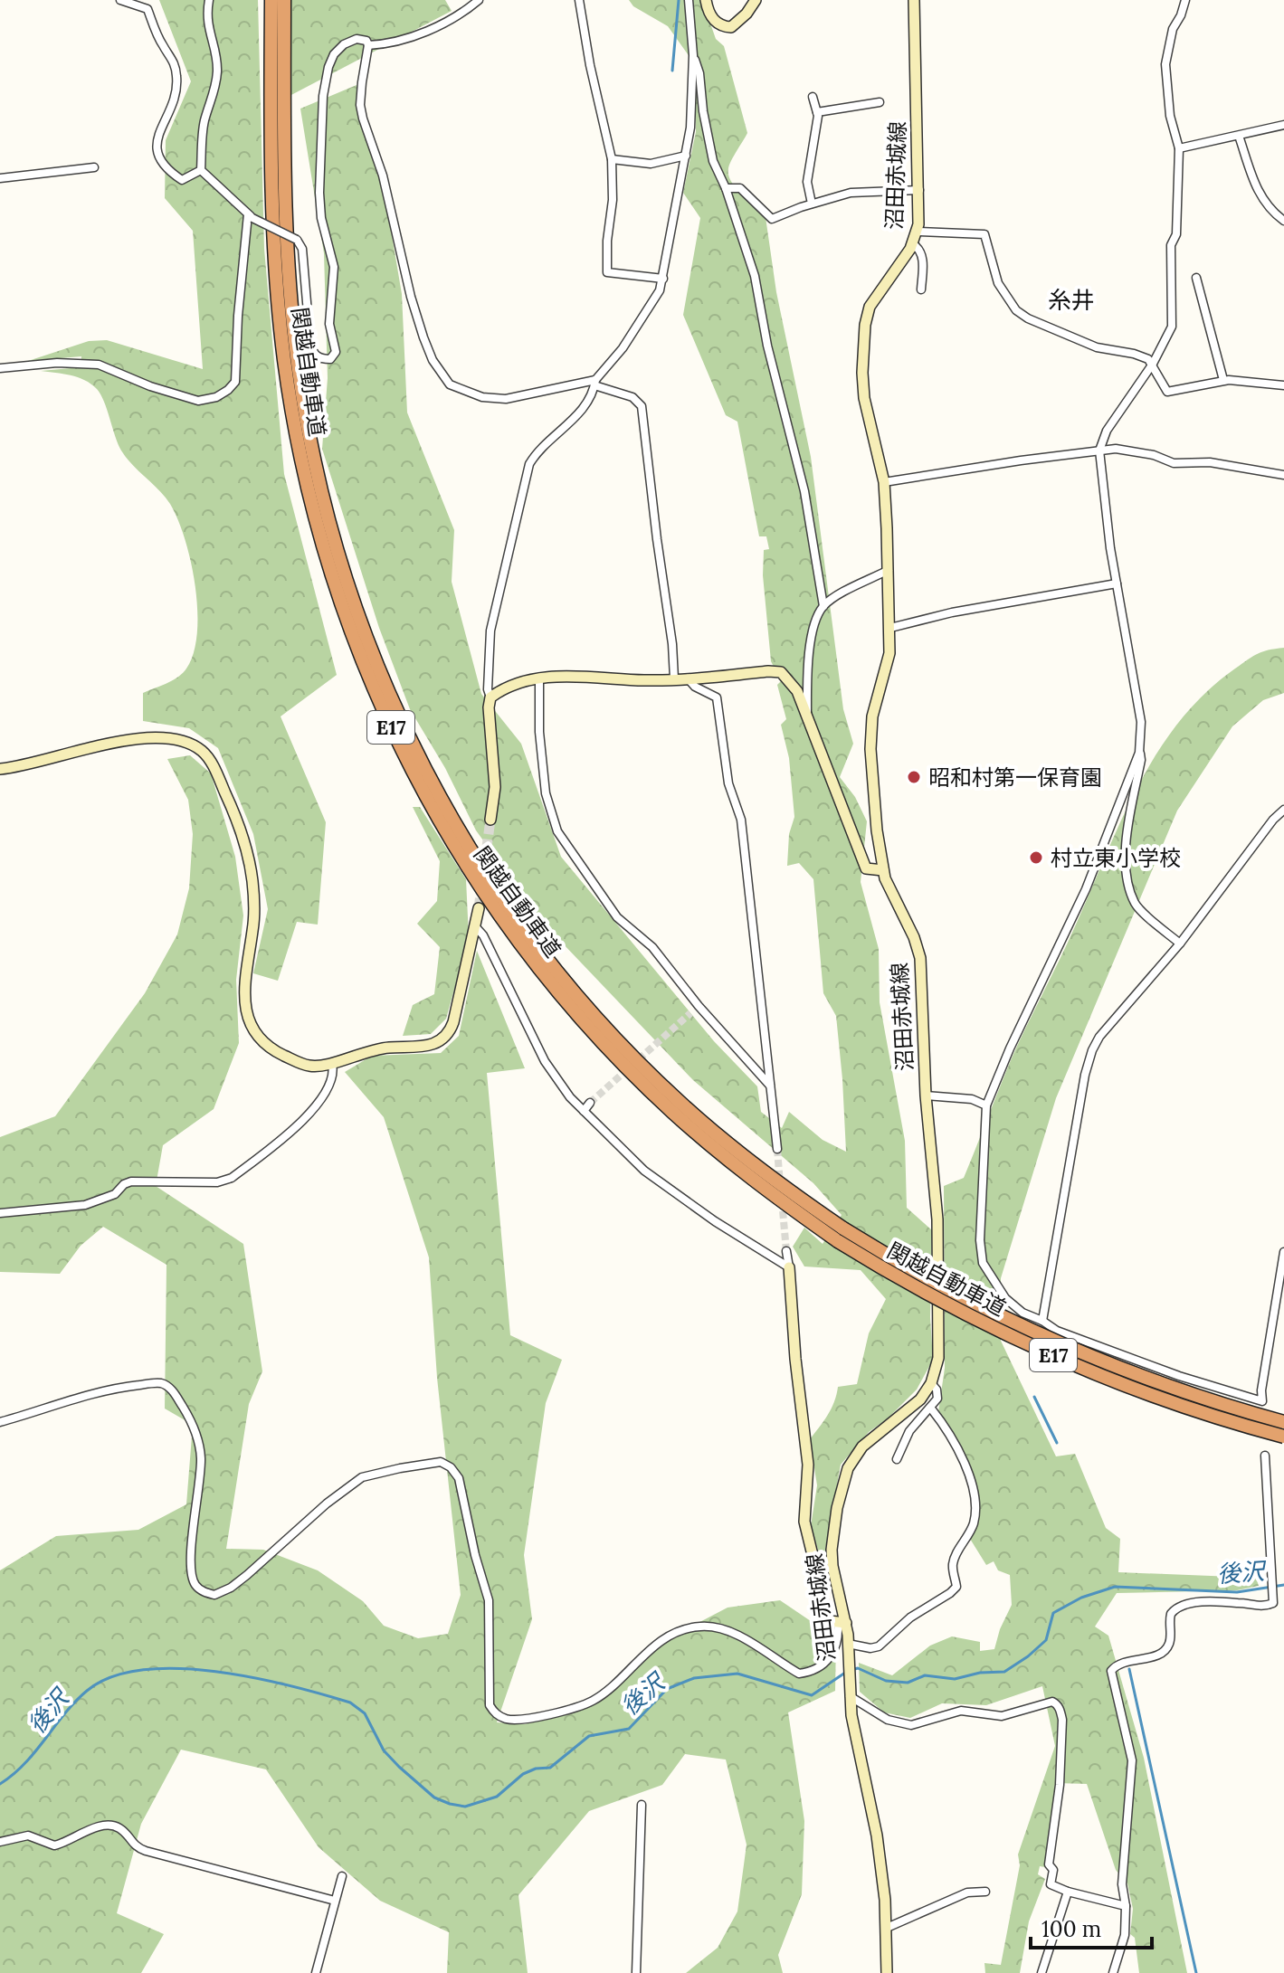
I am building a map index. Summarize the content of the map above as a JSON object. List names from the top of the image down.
{
  "streets": {
    "highway": ["関越自動車道", "E17"],
    "main road": ["沼田赤城線"]
  },
  "districts": ["糸井"],
  "water": ["後沢"],
  "places": ["昭和村第一保育園", "村立東小学校"],
  "scale_bar": "100 m"
}
